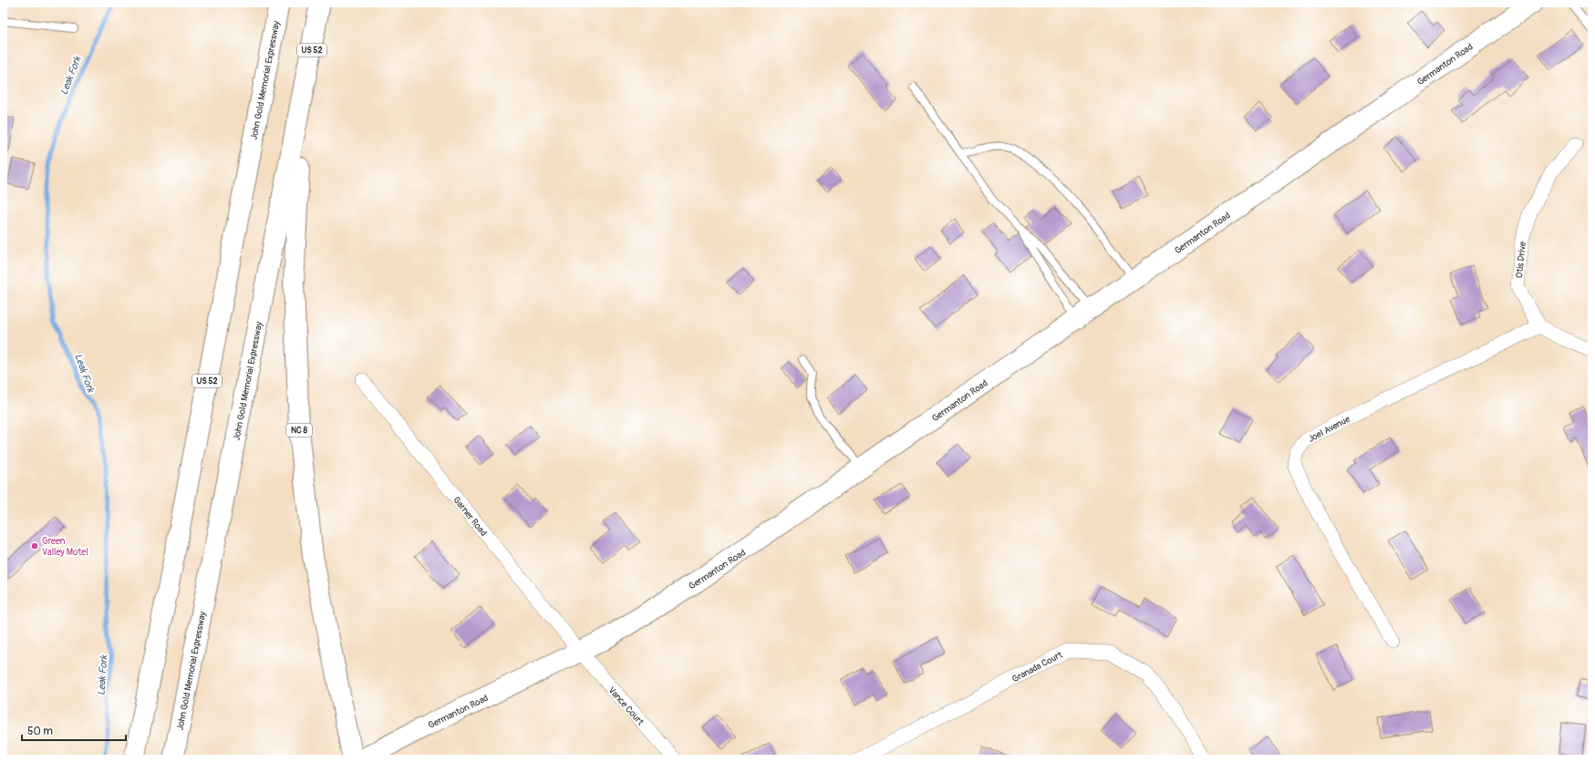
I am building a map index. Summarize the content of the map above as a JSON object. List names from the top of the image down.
{
  "streets": {
    "main road": [
      "US 52",
      "Germanton Road",
      "John Gold Memorial Expressway",
      "NC 8"
    ],
    "street": [
      "Otis Drive",
      "Joel Avenue",
      "Garner Road",
      "Granada Court",
      "Vance Court"
    ]
  },
  "crossings": [
    ["Germanton Road", "Garner Road"],
    ["Germanton Road", "Vance Court"],
    ["John Gold Memorial Expressway", "NC 8"],
    ["Otis Drive", "Joel Avenue"],
    ["Garner Road", "Vance Court"]
  ],
  "water": ["Leak Fork"],
  "places": ["Green Valley Motel"],
  "scale_bar": "50 m"
}
